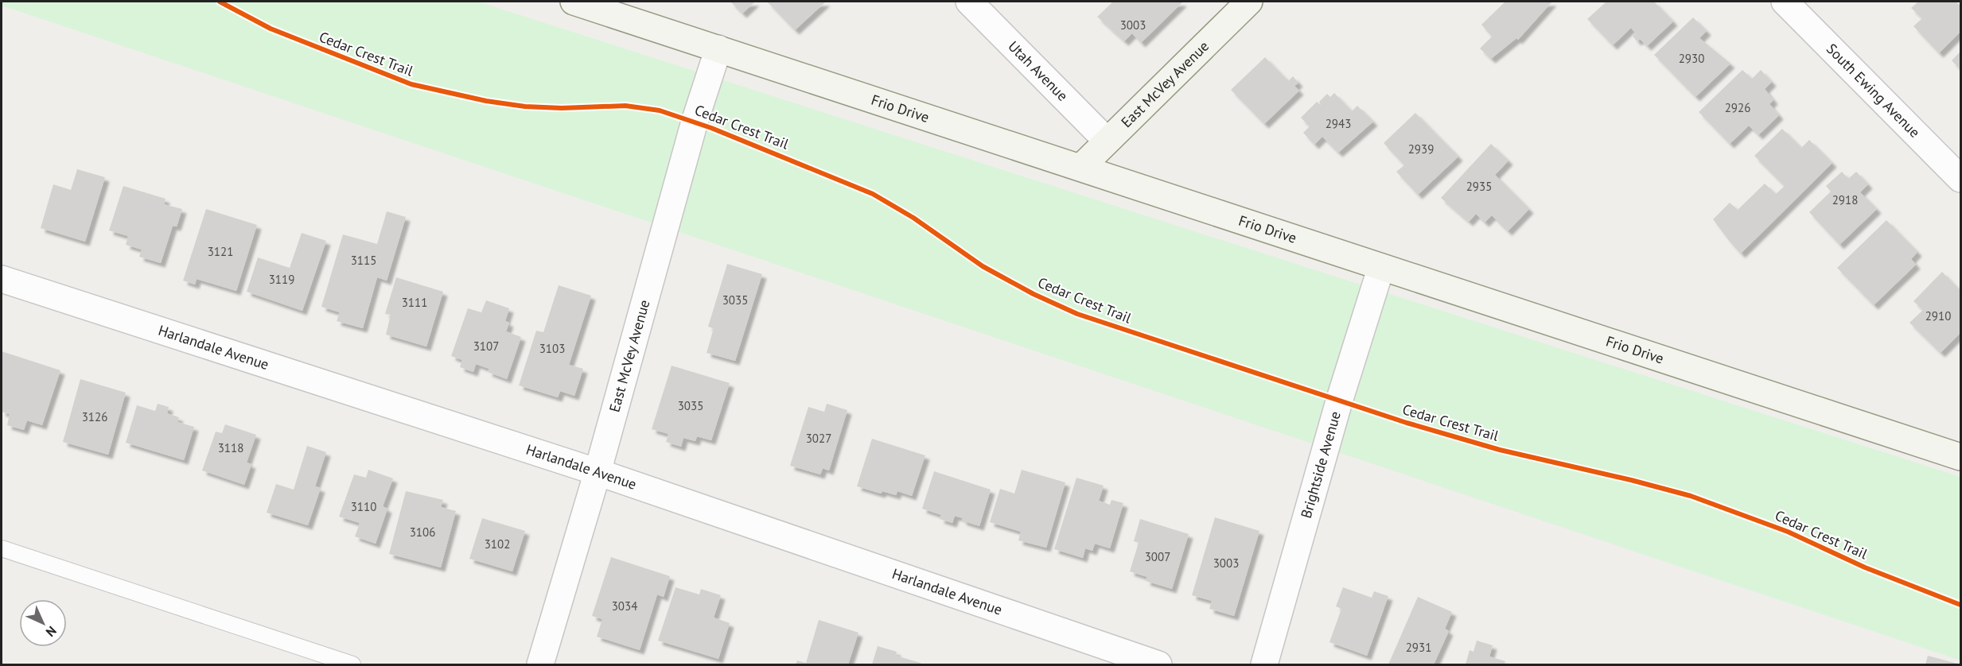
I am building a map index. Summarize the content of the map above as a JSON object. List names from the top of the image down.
{
  "streets": {
    "street": [
      "Utah Avenue",
      "East McVey Avenue",
      "South Ewing Avenue",
      "Frio Drive",
      "Harlandale Avenue",
      "Brightside Avenue"
    ],
    "cycle path": ["Cedar Crest Trail"]
  },
  "crossings": [
    ["Utah Avenue", "East McVey Avenue"],
    ["East McVey Avenue", "Frio Drive"],
    ["East McVey Avenue", "Harlandale Avenue"],
    ["Frio Drive", "Brightside Avenue"]
  ],
  "house_numbers": [
    "3003",
    "2930",
    "2926",
    "2943",
    "2939",
    "2935",
    "2918",
    "3121",
    "3115",
    "3119",
    "3035",
    "3111",
    "2910",
    "3107",
    "3103",
    "3035",
    "3126",
    "3027",
    "3118",
    "3110",
    "3106",
    "3102",
    "3007",
    "3003",
    "3034",
    "2931"
  ],
  "north": "bottom right"
}
